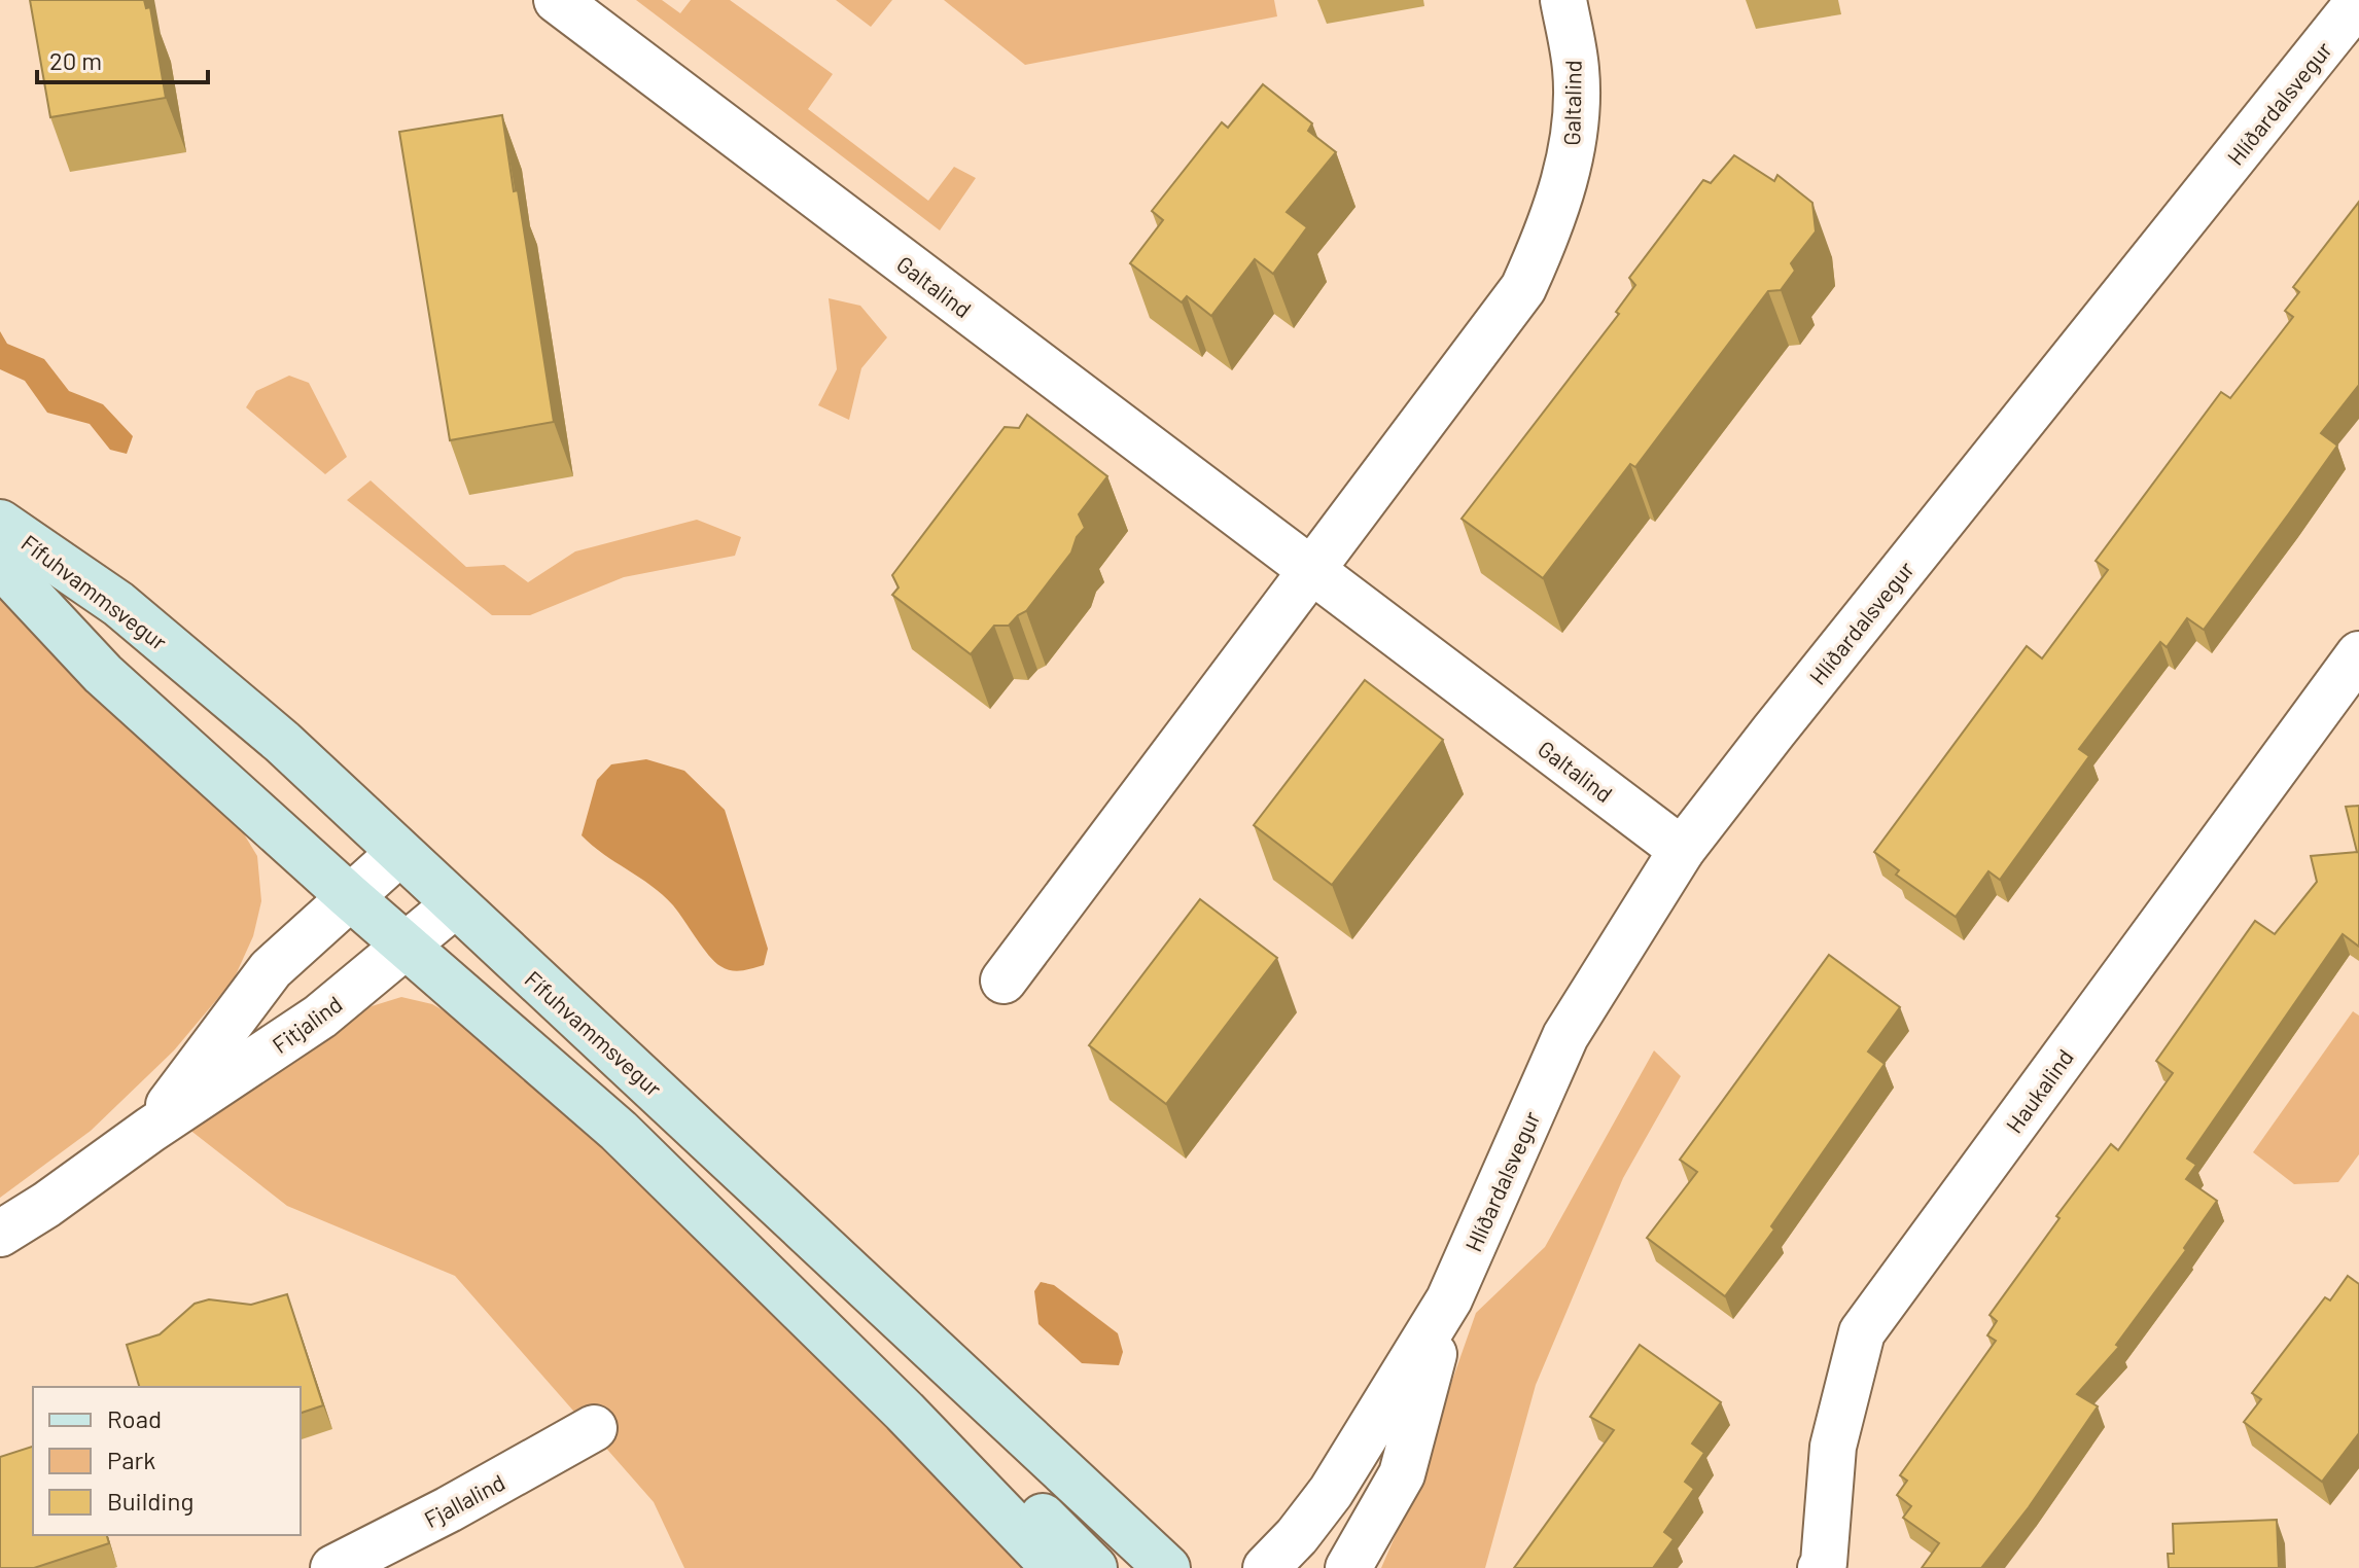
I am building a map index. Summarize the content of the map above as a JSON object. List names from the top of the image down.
{
  "streets": {
    "main road": ["Fífuhvammsvegur"],
    "street": [
      "Galtalind",
      "Hlíðardalsvegur",
      "Fitjalind",
      "Haukalind",
      "Fjallalind"
    ]
  },
  "crossings": [
    ["Galtalind", "Hlíðardalsvegur"],
    ["Fífuhvammsvegur", "Fitjalind"]
  ],
  "legend": ["Road", "Park", "Building"],
  "scale_bar": "20 m"
}
